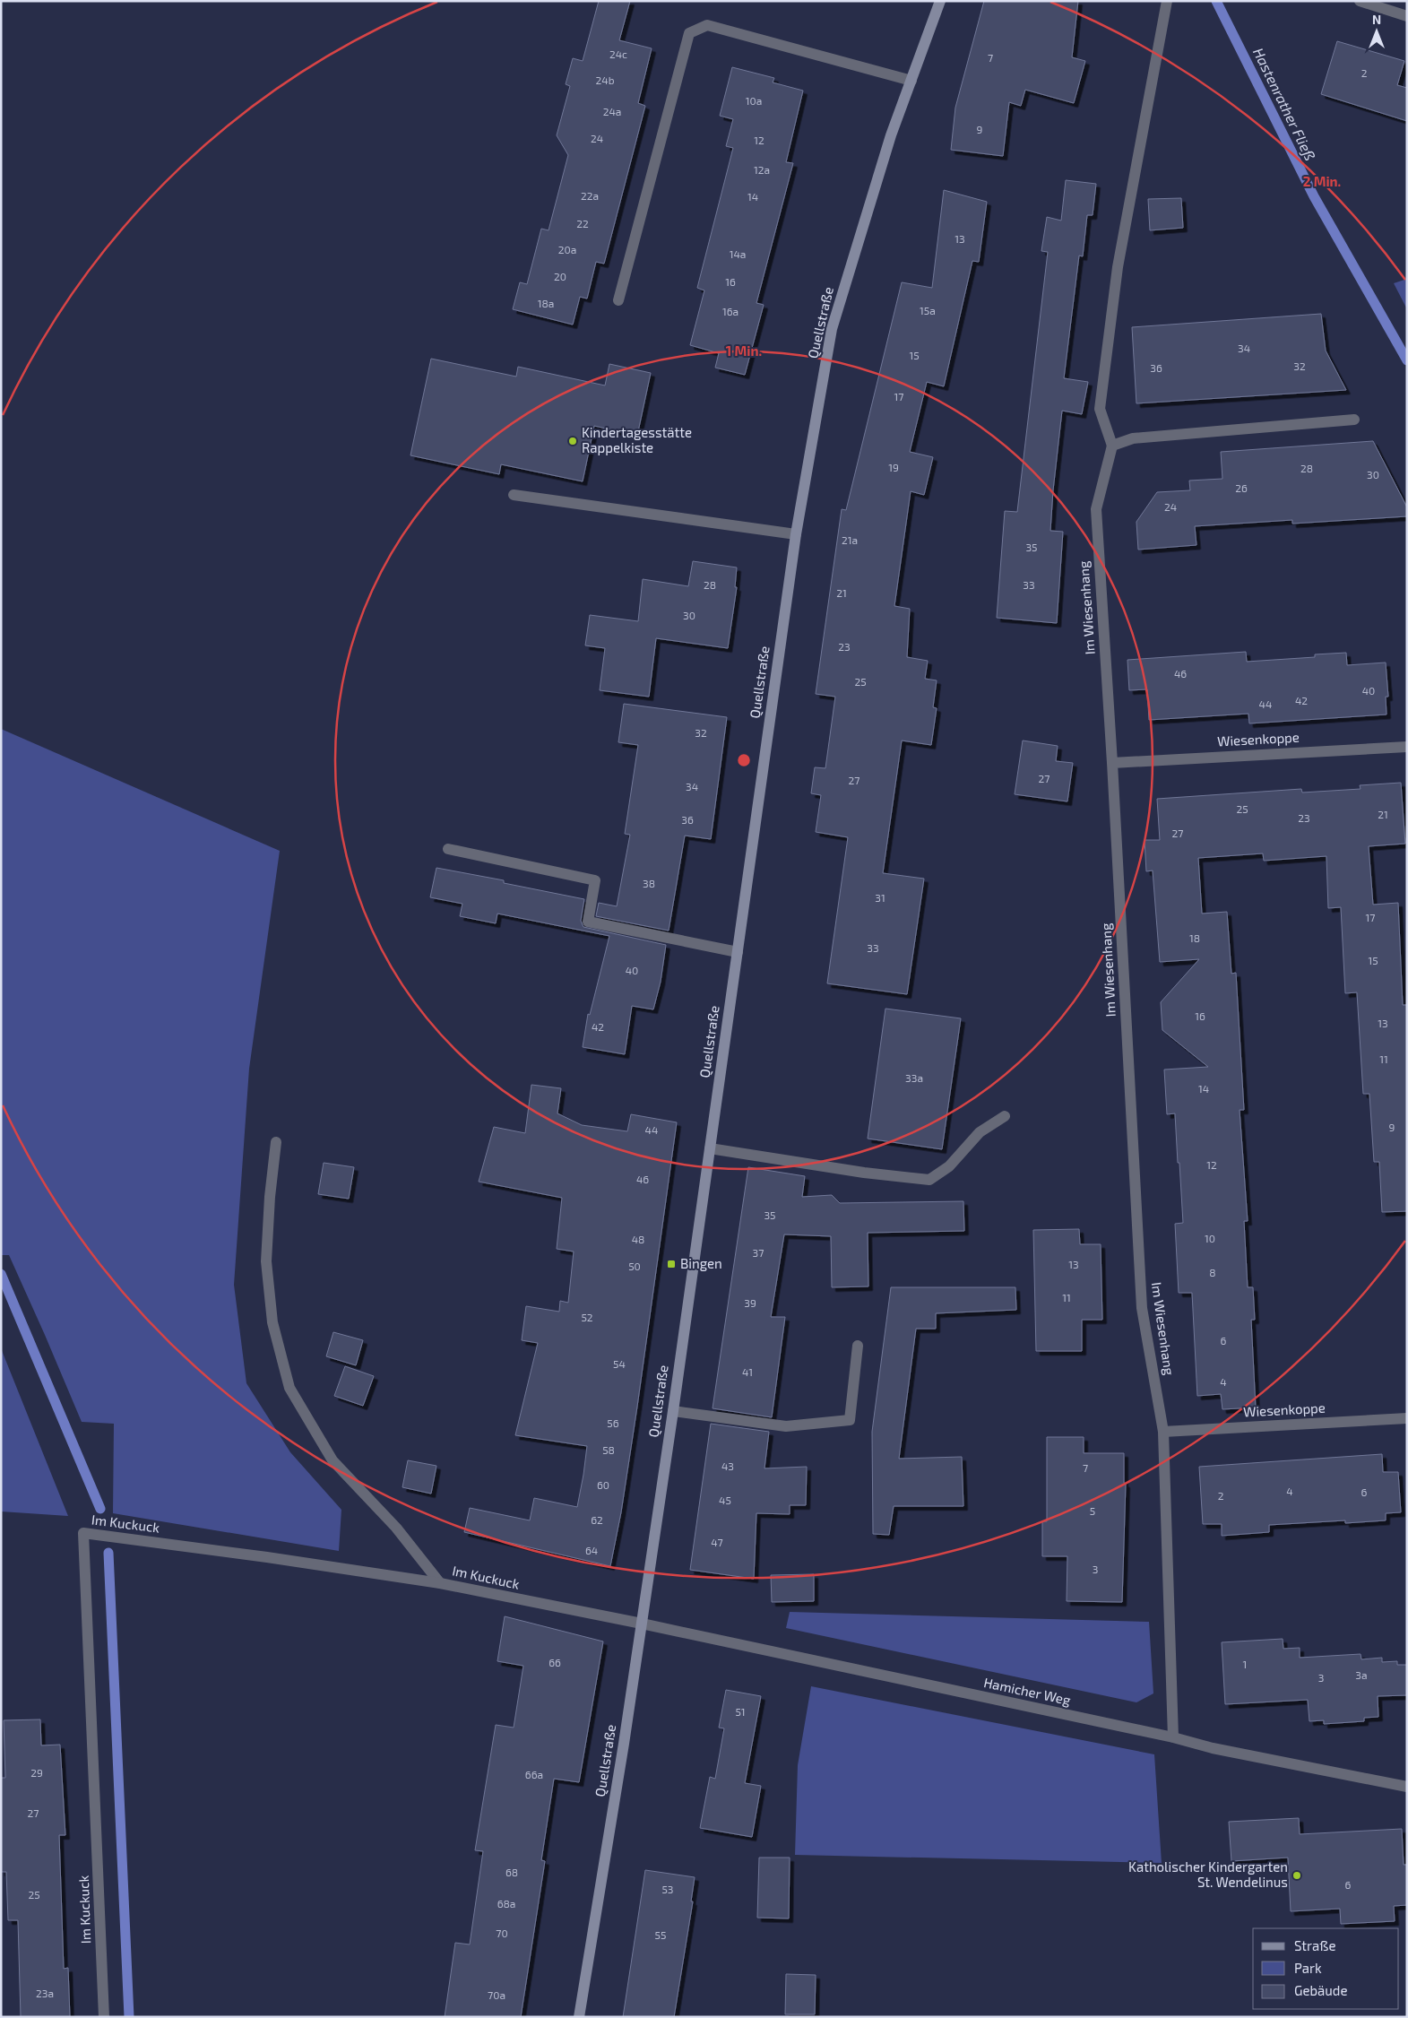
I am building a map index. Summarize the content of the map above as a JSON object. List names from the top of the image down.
{
  "streets": {
    "main road": ["Quellstraße"],
    "street": [
      "Im Wiesenhang",
      "Wiesenkoppe",
      "Im Kuckuck",
      "Hamicher Weg"
    ]
  },
  "crossings": [
    ["Quellstraße", "Im Kuckuck"],
    ["Quellstraße", "Hamicher Weg"],
    ["Im Wiesenhang", "Wiesenkoppe"],
    ["Im Wiesenhang", "Hamicher Weg"],
    ["Im Kuckuck", "Hamicher Weg"]
  ],
  "water": ["Hastenrather Fließ"],
  "places": {
    "other": ["Kindertagesstätte Rappelkiste", "Katholischer Kindergarten St. Wendelinus"],
    "transit": ["Bingen"]
  },
  "house_numbers": [
    "24c",
    "7",
    "2",
    "24b",
    "10a",
    "24a",
    "9",
    "24",
    "12",
    "12a",
    "22a",
    "14",
    "22",
    "13",
    "20a",
    "14a",
    "20",
    "16",
    "18a",
    "15a",
    "16a",
    "34",
    "15",
    "32",
    "36",
    "17",
    "19",
    "28",
    "30",
    "26",
    "24",
    "21a",
    "35",
    "28",
    "33",
    "21",
    "30",
    "23",
    "46",
    "25",
    "40",
    "42",
    "44",
    "32",
    "27",
    "27",
    "34",
    "25",
    "21",
    "23",
    "36",
    "27",
    "38",
    "31",
    "17",
    "18",
    "33",
    "15",
    "40",
    "16",
    "13",
    "42",
    "11",
    "33a",
    "14",
    "9",
    "44",
    "12",
    "46",
    "35",
    "10",
    "48",
    "37",
    "13",
    "50",
    "8",
    "11",
    "39",
    "52",
    "6",
    "54",
    "41",
    "4",
    "56",
    "58",
    "43",
    "7",
    "60",
    "4",
    "6",
    "2",
    "45",
    "5",
    "62",
    "47",
    "64",
    "3",
    "66",
    "1",
    "3a",
    "3",
    "51",
    "29",
    "66a",
    "27",
    "68",
    "6",
    "53",
    "25",
    "68a",
    "70",
    "55",
    "23a",
    "70a"
  ],
  "legend": ["Straße", "Park", "Gebäude"],
  "north": "top",
  "rings": ["2 Min.", "1 Min."]
}
